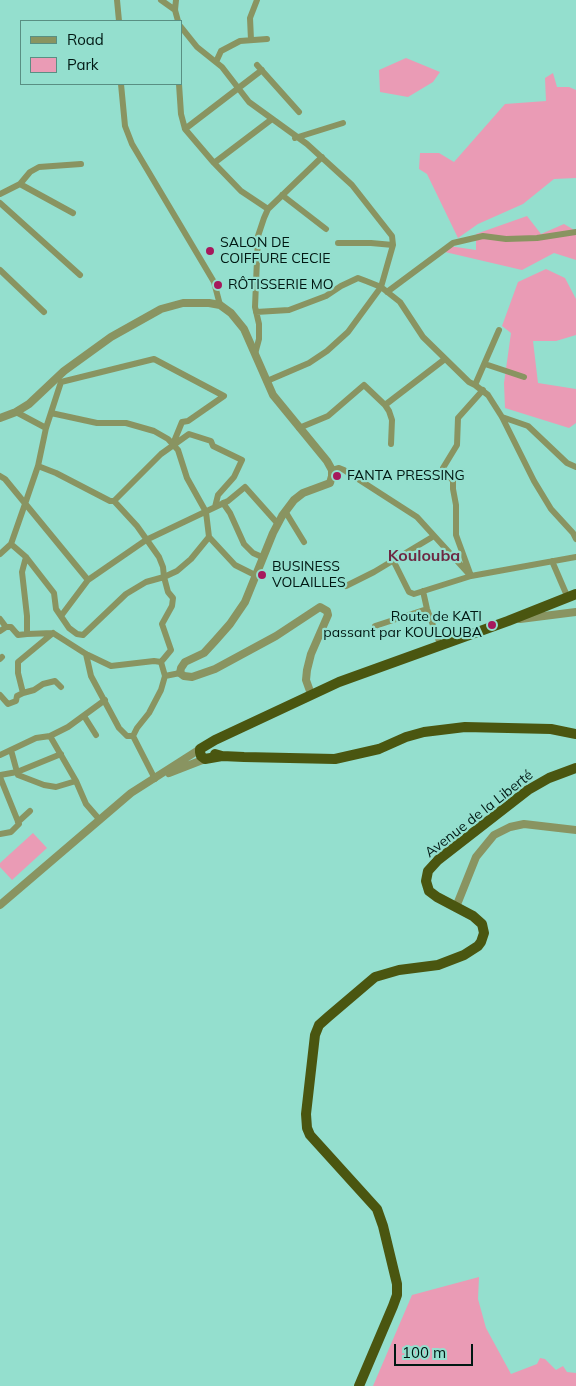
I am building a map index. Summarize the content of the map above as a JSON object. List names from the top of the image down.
{
  "streets": {
    "highway": ["Avenue de la Liberté"]
  },
  "districts": ["Koulouba"],
  "places": [
    "SALON DE COIFFURE CECIE",
    "RÔTISSERIE MO",
    "FANTA PRESSING",
    "BUSINESS VOLAILLES",
    "Route de KATI passant par KOULOUBA"
  ],
  "legend": ["Road", "Park"],
  "scale_bar": "100 m"
}
